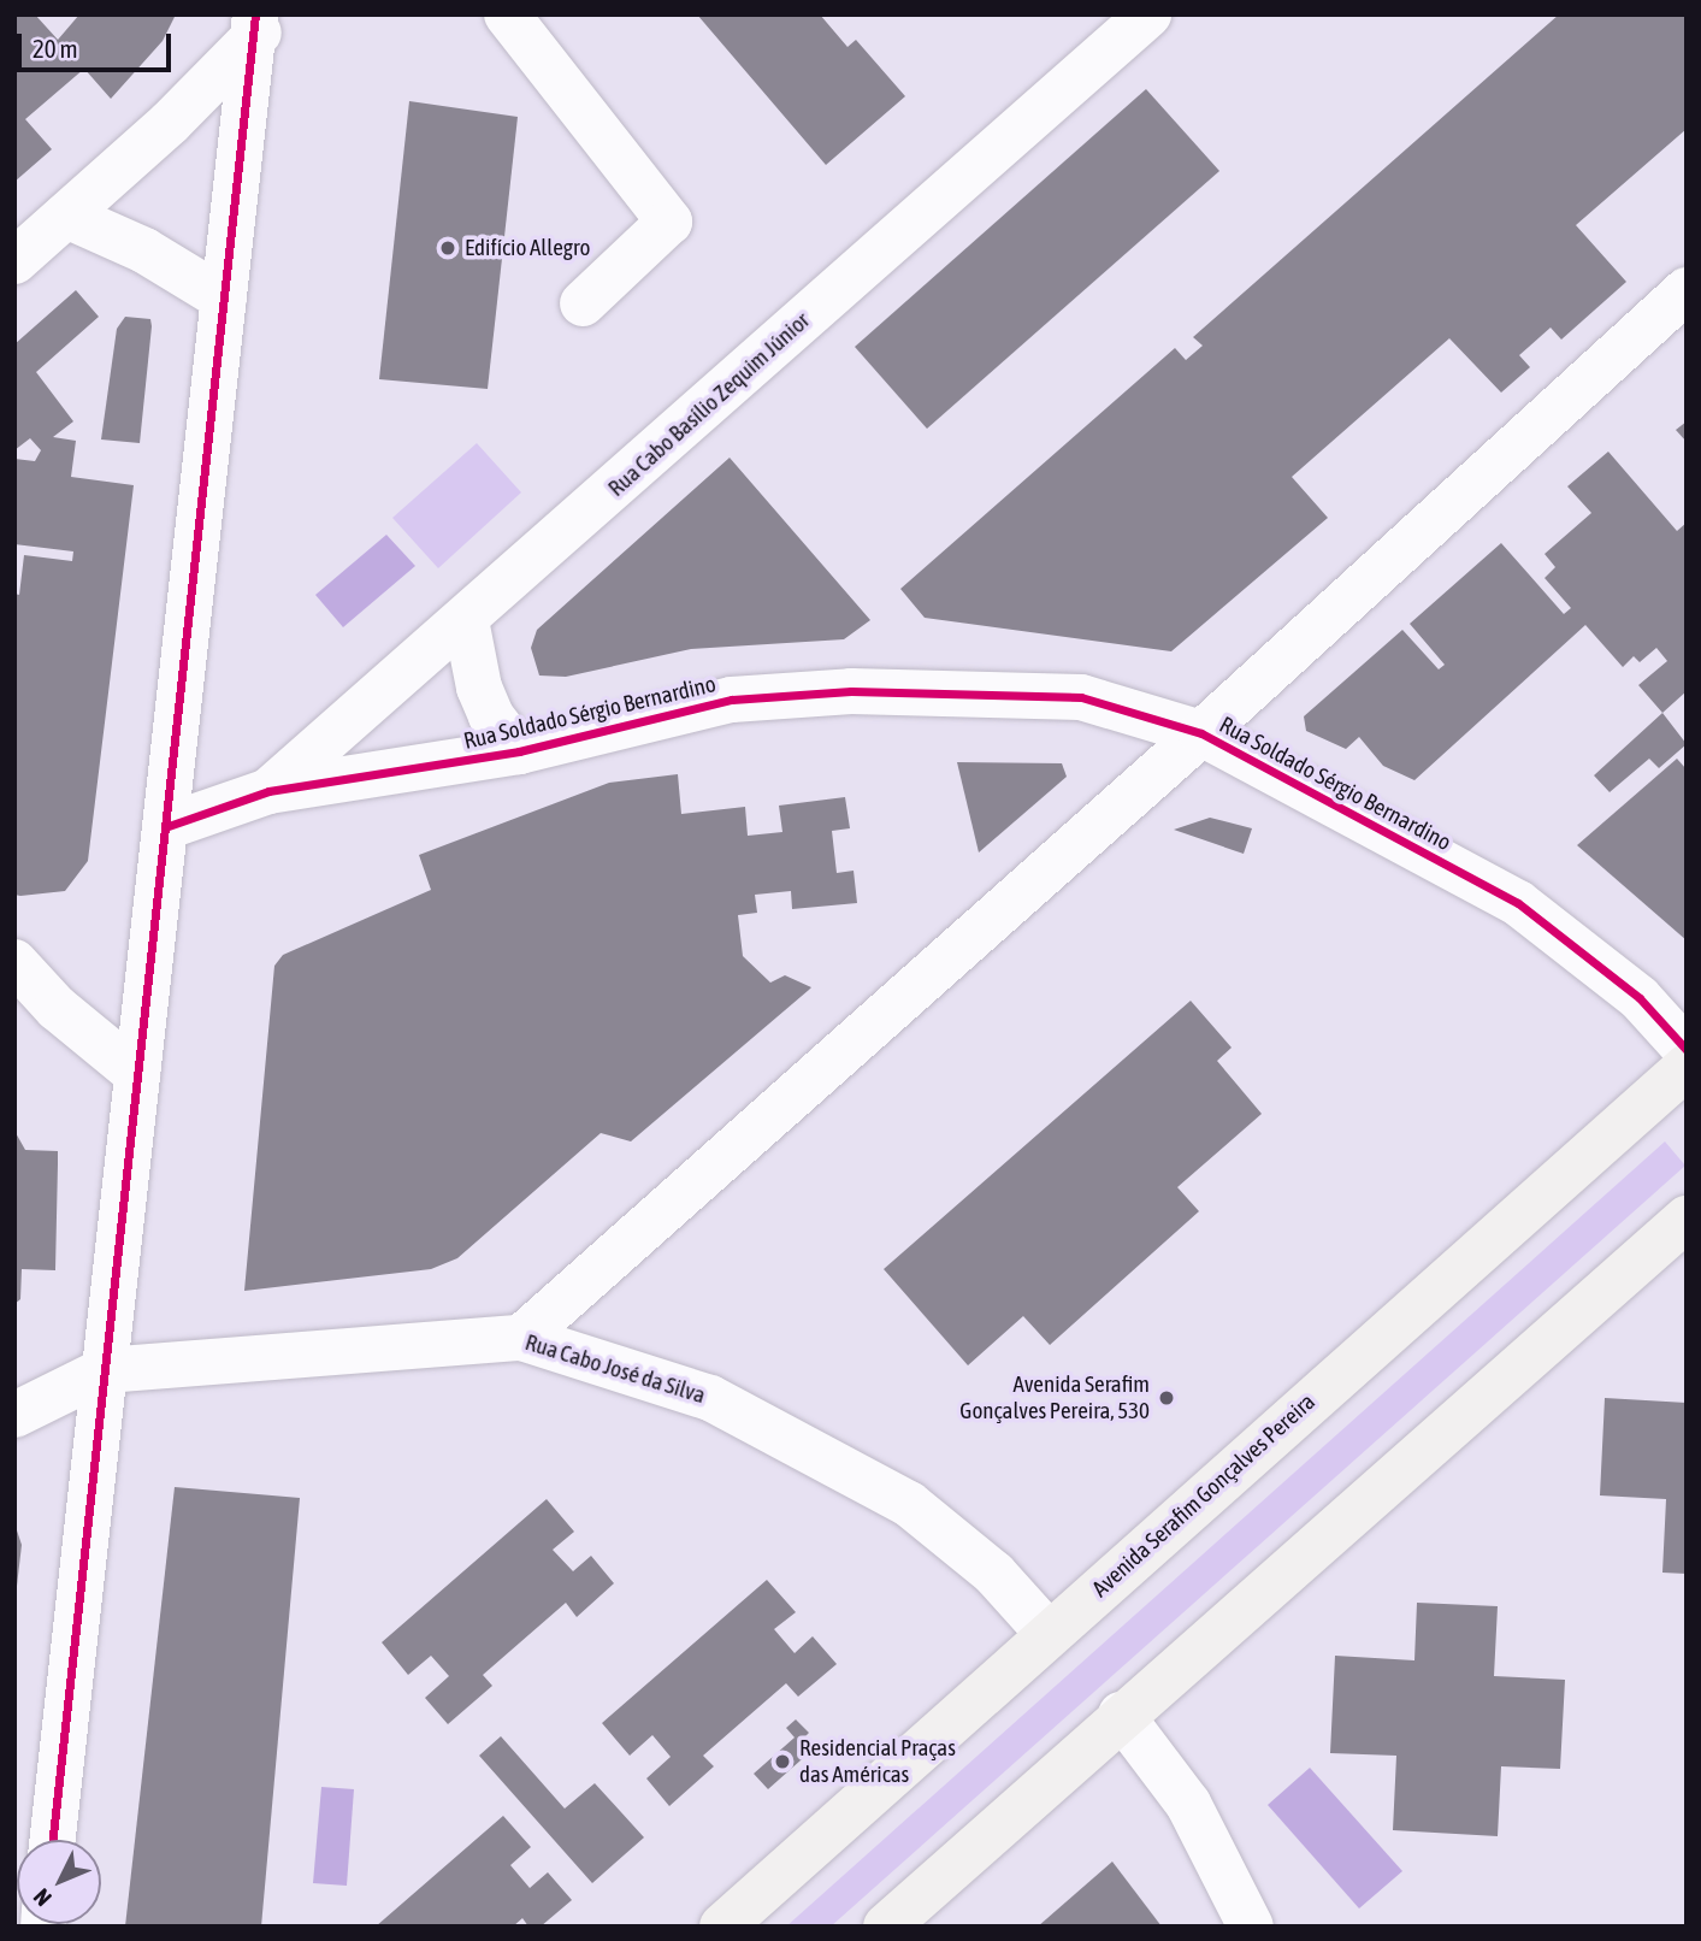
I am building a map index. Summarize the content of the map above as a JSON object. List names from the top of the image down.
{
  "streets": {
    "main road": ["Avenida Serafim Gonçalves Pereira"],
    "street": ["Rua Cabo Basílio Zequim Júnior", "Rua Soldado Sérgio Bernardino", "Rua Cabo José da Silva"]
  },
  "crossings": [
    ["Rua Cabo Basílio Zequim Júnior", "Rua Soldado Sérgio Bernardino"],
    ["Rua Cabo José da Silva", "Avenida Serafim Gonçalves Pereira"]
  ],
  "places": ["Edifício Allegro", "Avenida Serafim Gonçalves Pereira, 530", "Residencial Praças das Américas"],
  "scale_bar": "20 m",
  "north": "bottom left"
}
